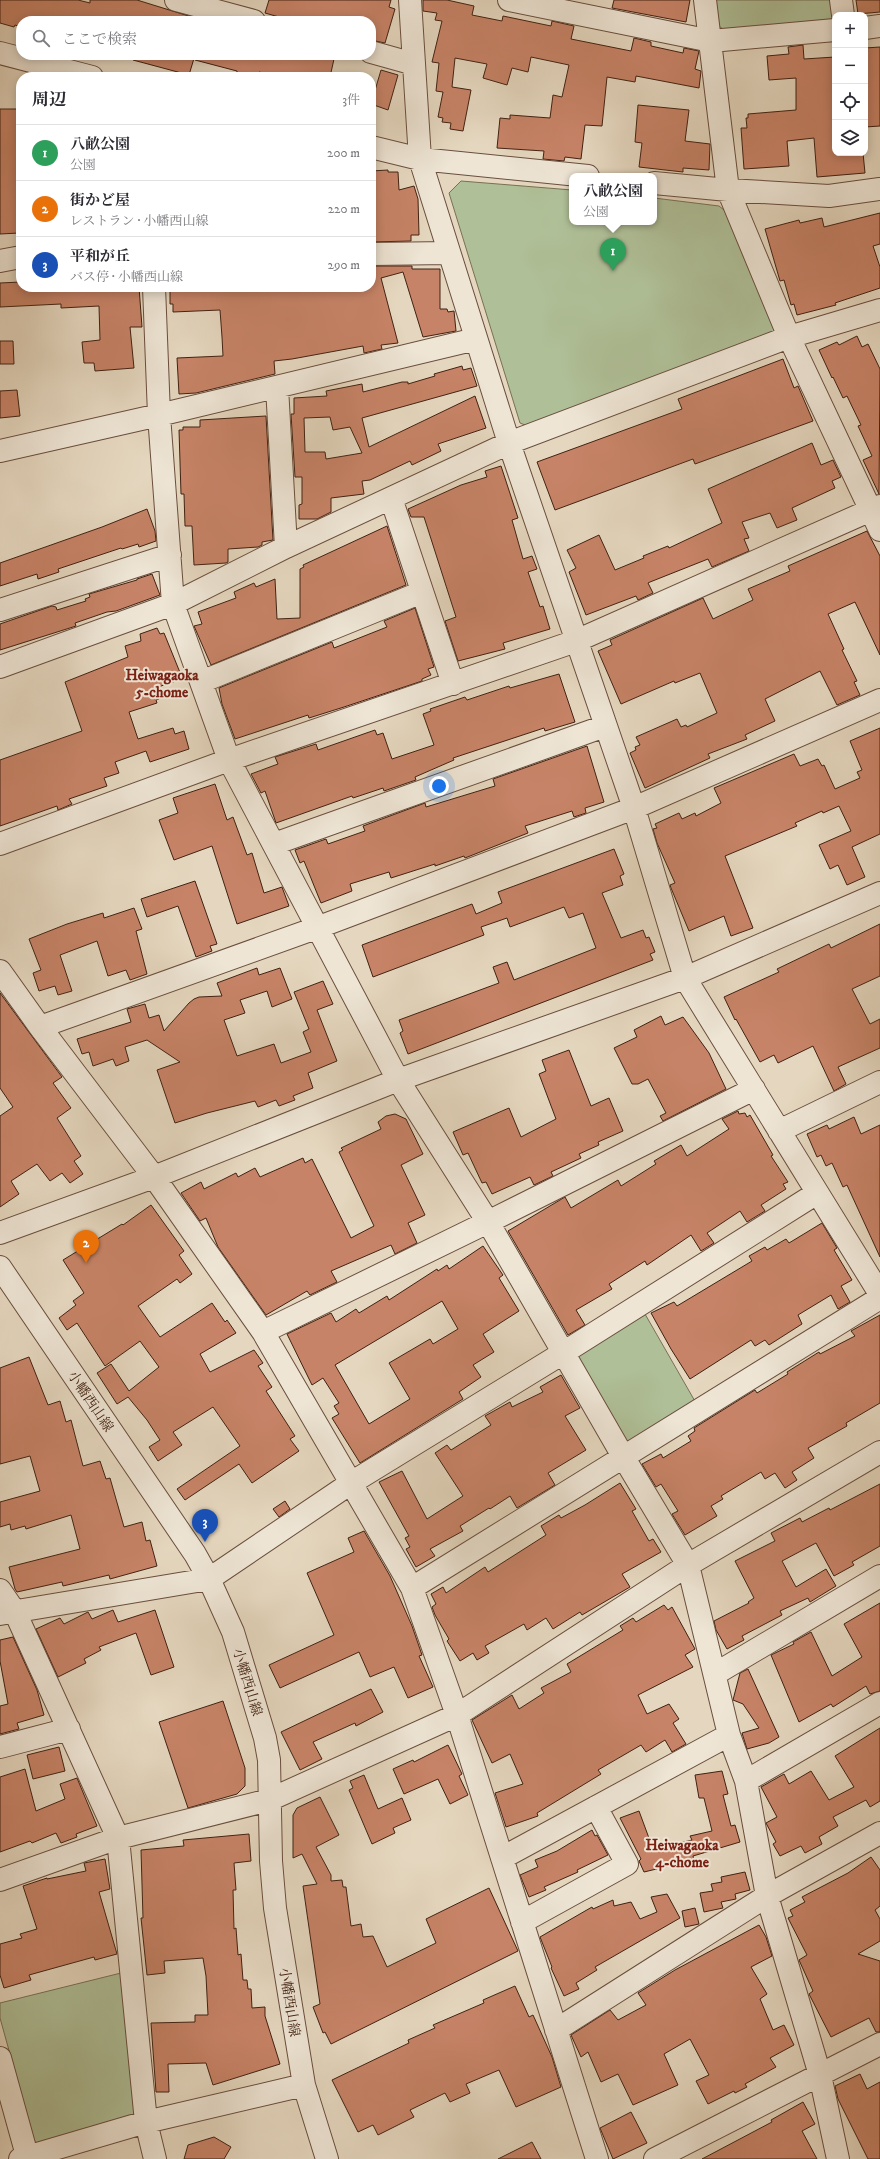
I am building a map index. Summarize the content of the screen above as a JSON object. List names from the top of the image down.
{
  "streets": {
    "street": ["小幡西山線"]
  },
  "districts": ["Heiwagaoka 5-chome", "Heiwagaoka 4-chome"],
  "page": {
    "map_buttons": ["+", "−"],
    "search": "ここで検索",
    "heading": ["周辺", "3件"],
    "list": [
      {
        "mark": "1",
        "name": "八畝公園",
        "note": "公園",
        "value": "200 m"
      },
      {
        "mark": "2",
        "name": "街かど屋",
        "note": "レストラン · 小幡西山線",
        "value": "220 m"
      },
      {
        "mark": "3",
        "name": "平和が丘",
        "note": "バス停 · 小幡西山線",
        "value": "290 m"
      }
    ],
    "popup": ["八畝公園", "公園"],
    "pins": ["1", "2", "3"]
  }
}
